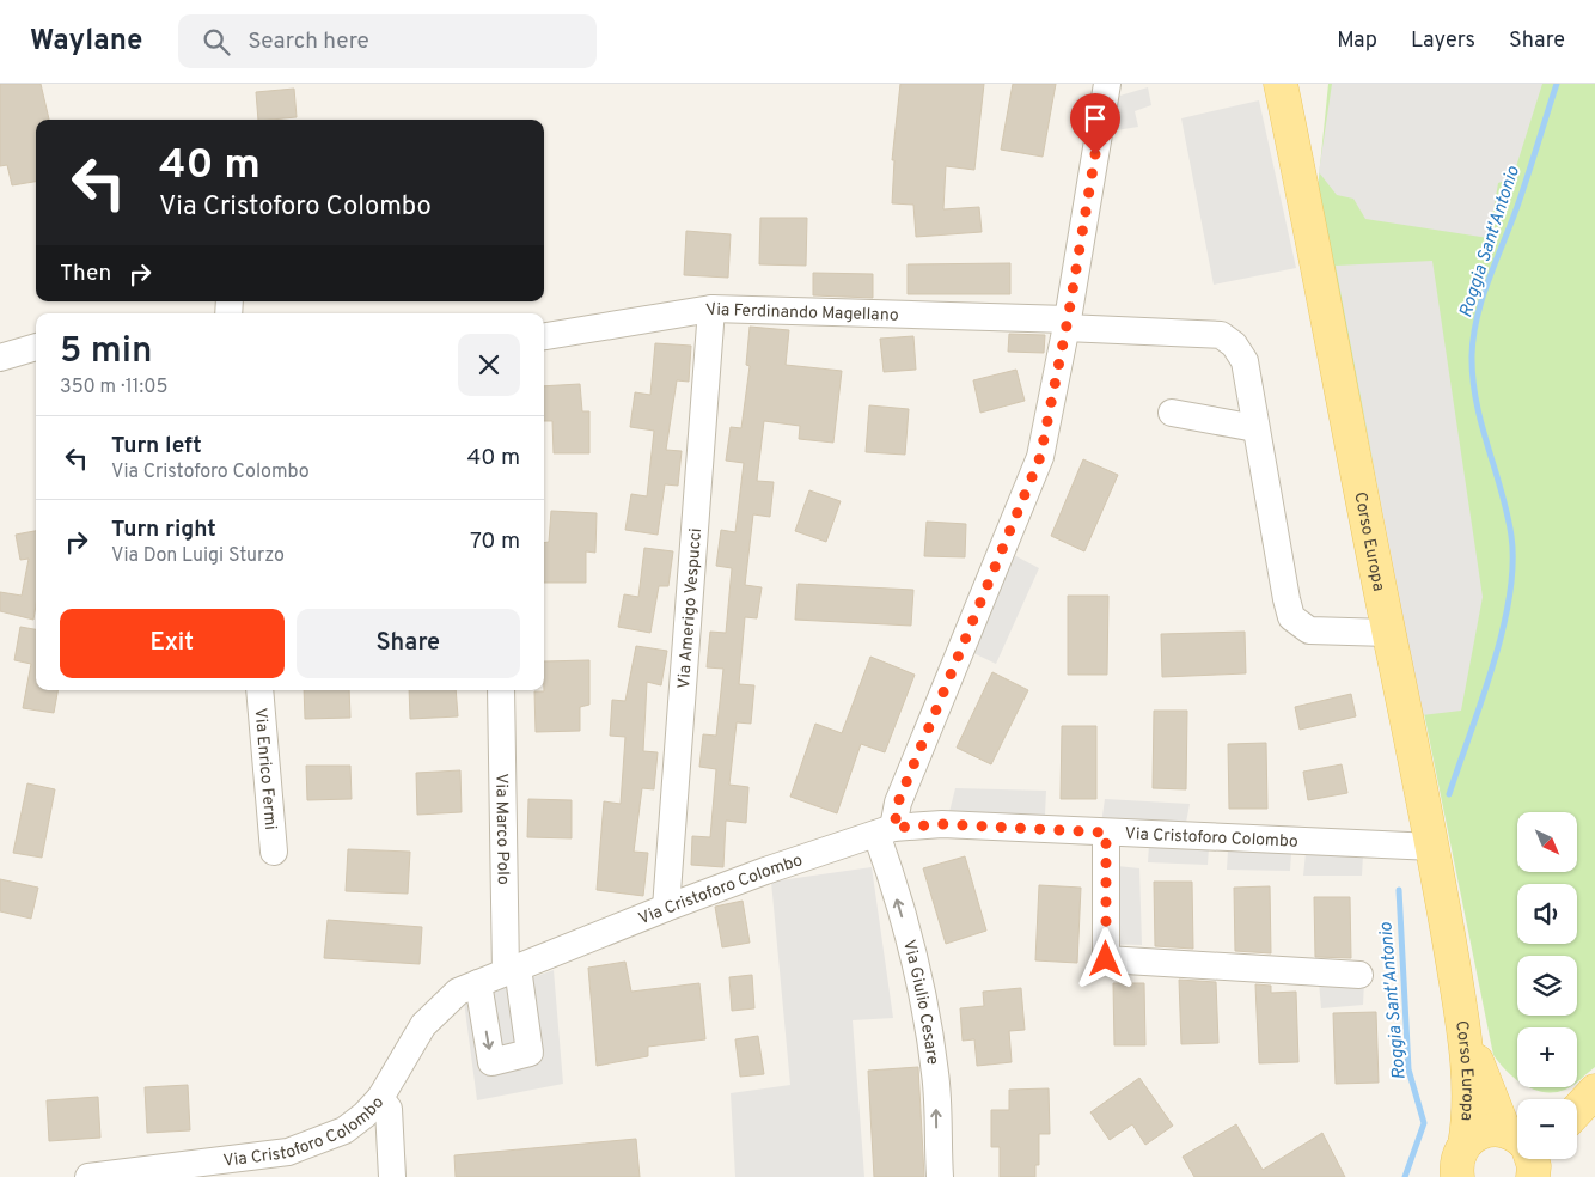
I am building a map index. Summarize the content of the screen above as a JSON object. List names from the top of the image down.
{
  "streets": {
    "main road": ["Corso Europa"],
    "street": [
      "Via Ferdinando Magellano",
      "Via Amerigo Vespucci",
      "Via Enrico Fermi",
      "Via Marco Polo",
      "Via Cristoforo Colombo",
      "Via Giulio Cesare"
    ]
  },
  "crossings": [
    ["Via Ferdinando Magellano", "Corso Europa"],
    ["Via Ferdinando Magellano", "Via Amerigo Vespucci"],
    ["Corso Europa", "Via Cristoforo Colombo"],
    ["Via Amerigo Vespucci", "Via Cristoforo Colombo"],
    ["Via Marco Polo", "Via Cristoforo Colombo"],
    ["Via Cristoforo Colombo", "Via Giulio Cesare"]
  ],
  "one_way": ["Via Giulio Cesare"],
  "water": ["Roggia Sant'Antonio"],
  "north": "bottom right",
  "page": {
    "header": "Waylane",
    "search": "Search here",
    "nav": ["Map", "Layers", "Share"],
    "turn": ["40 m", "Via Cristoforo Colombo"],
    "then": "Then",
    "heading": ["5 min", "350 m · 11:05"],
    "list": [
      {
        "name": "Turn left",
        "note": "Via Cristoforo Colombo",
        "value": "40 m"
      },
      {
        "name": "Turn right",
        "note": "Via Don Luigi Sturzo",
        "value": "70 m"
      }
    ],
    "buttons": ["Exit", "Share"],
    "map_buttons": ["+", "−"]
  }
}
